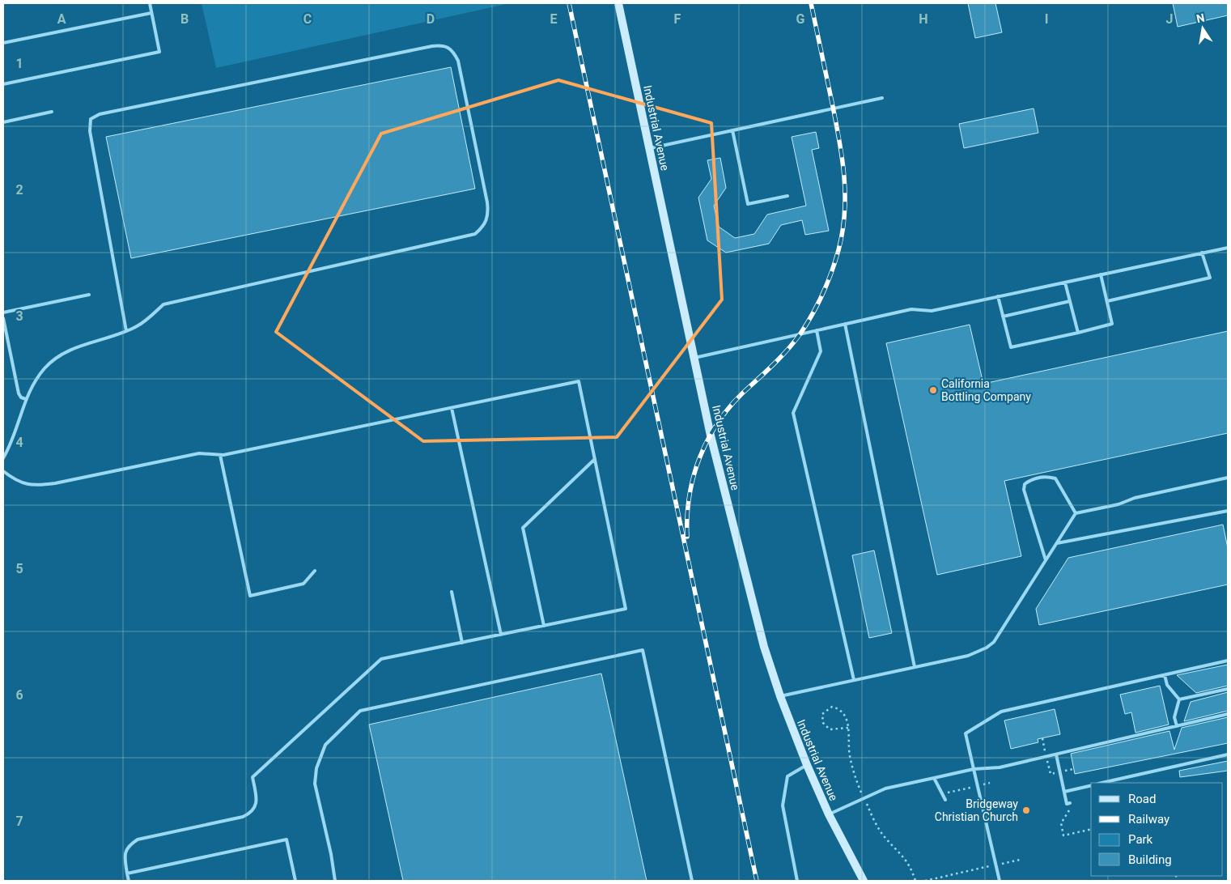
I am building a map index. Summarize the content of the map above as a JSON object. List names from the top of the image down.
{
  "streets": {
    "street": ["Industrial Avenue"]
  },
  "places": ["California Bottling Company", "Bridgeway Christian Church"],
  "legend": [
    "Road",
    "Railway",
    "Park",
    "Building"
  ],
  "north": "top",
  "grid": {
    "columns": [
      "A",
      "B",
      "C",
      "D",
      "E",
      "F",
      "G",
      "H",
      "I",
      "J"
    ],
    "rows": [
      "1",
      "2",
      "3",
      "4",
      "5",
      "6",
      "7"
    ]
  }
}
